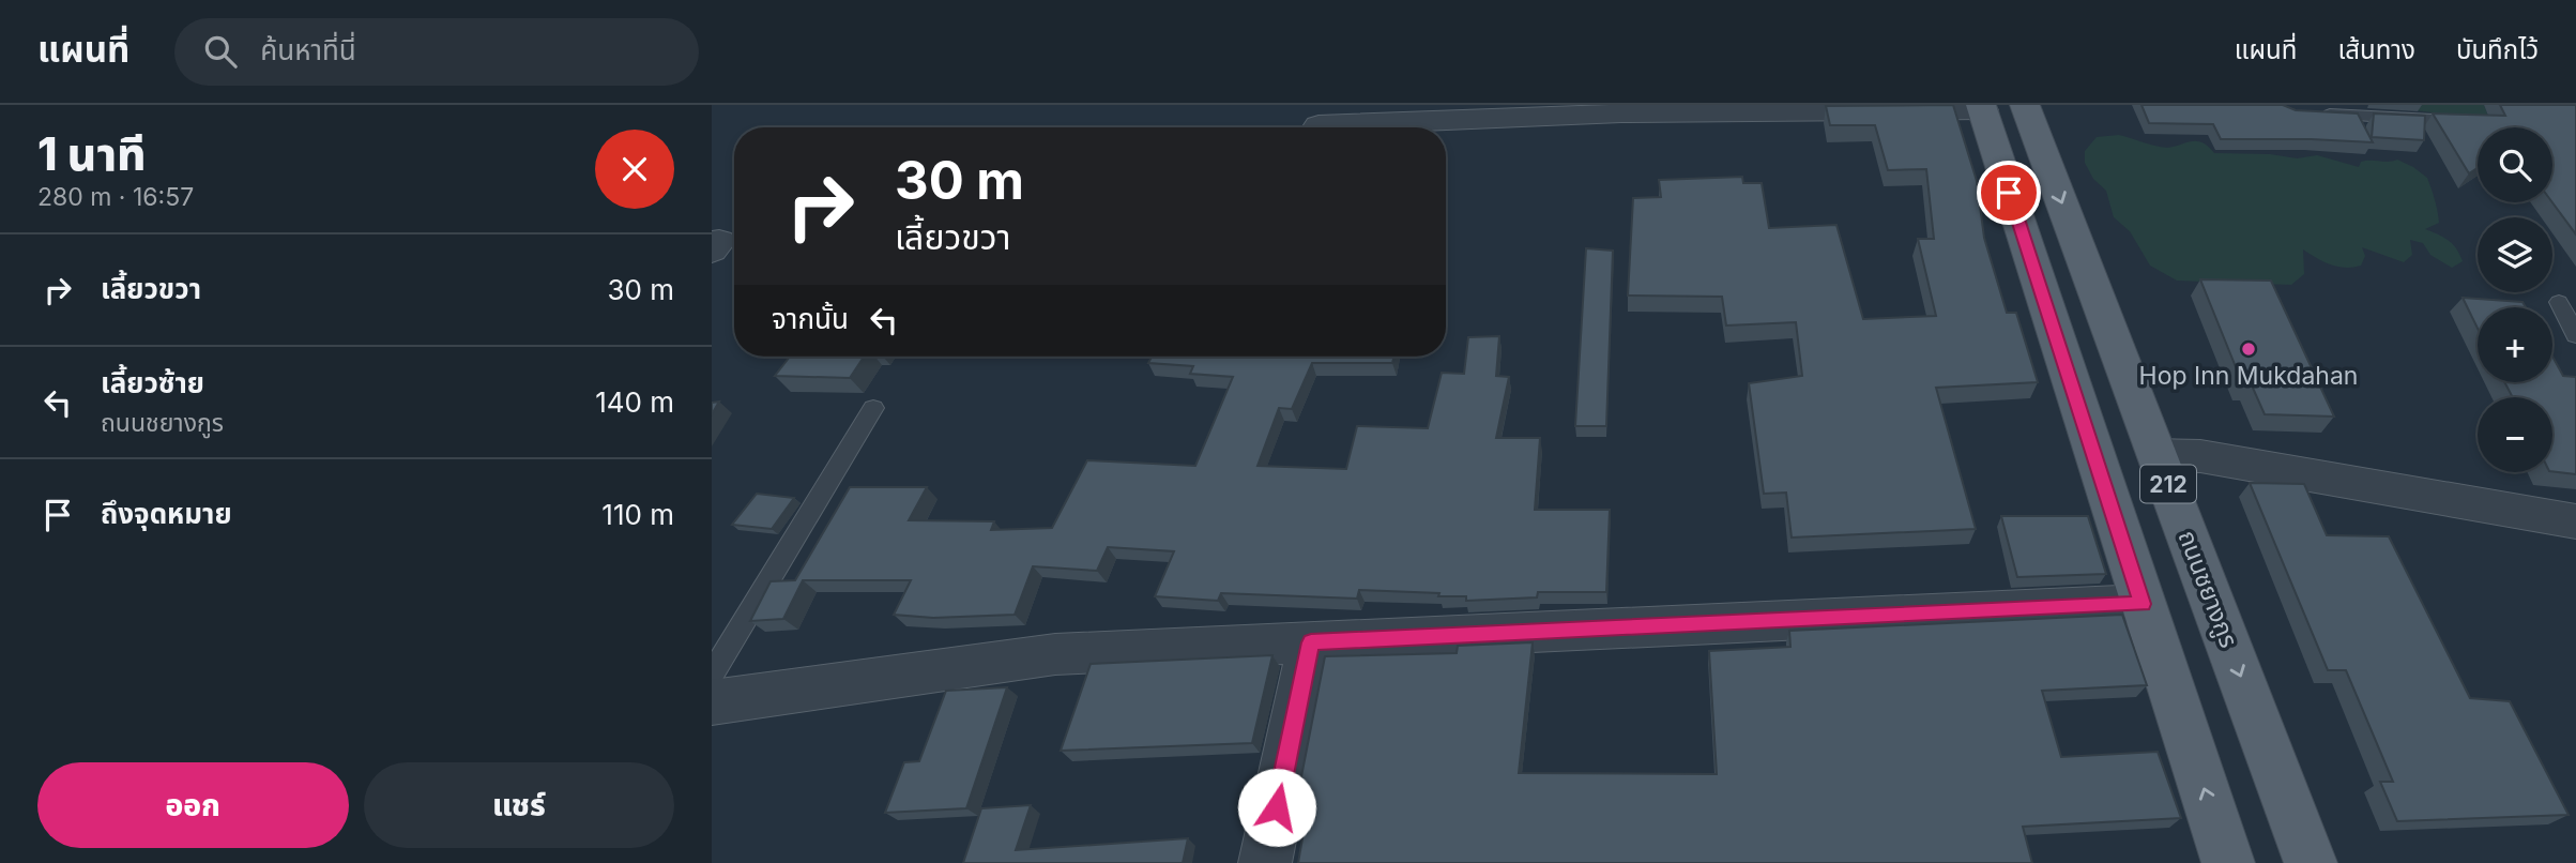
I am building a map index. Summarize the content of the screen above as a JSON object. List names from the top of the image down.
{
  "streets": {
    "main road": ["212", "ถนนชยางกูร"]
  },
  "places": ["Hop Inn Mukdahan"],
  "page": {
    "header": "แผนที่",
    "search": "ค้นหาที่นี่",
    "nav": ["แผนที่", "เส้นทาง", "บันทึกไว้"],
    "heading": ["1 นาที", "280 m · 16:57"],
    "map_buttons": ["+", "−"],
    "turn": ["30 m", "เลี้ยวขวา"],
    "list": [
      {
        "name": "เลี้ยวขวา",
        "value": "30 m"
      },
      {
        "name": "เลี้ยวซ้าย",
        "note": "ถนนชยางกูร",
        "value": "140 m"
      },
      {
        "name": "ถึงจุดหมาย",
        "value": "110 m"
      }
    ],
    "then": "จากนั้น",
    "buttons": ["ออก", "แชร์"]
  }
}
